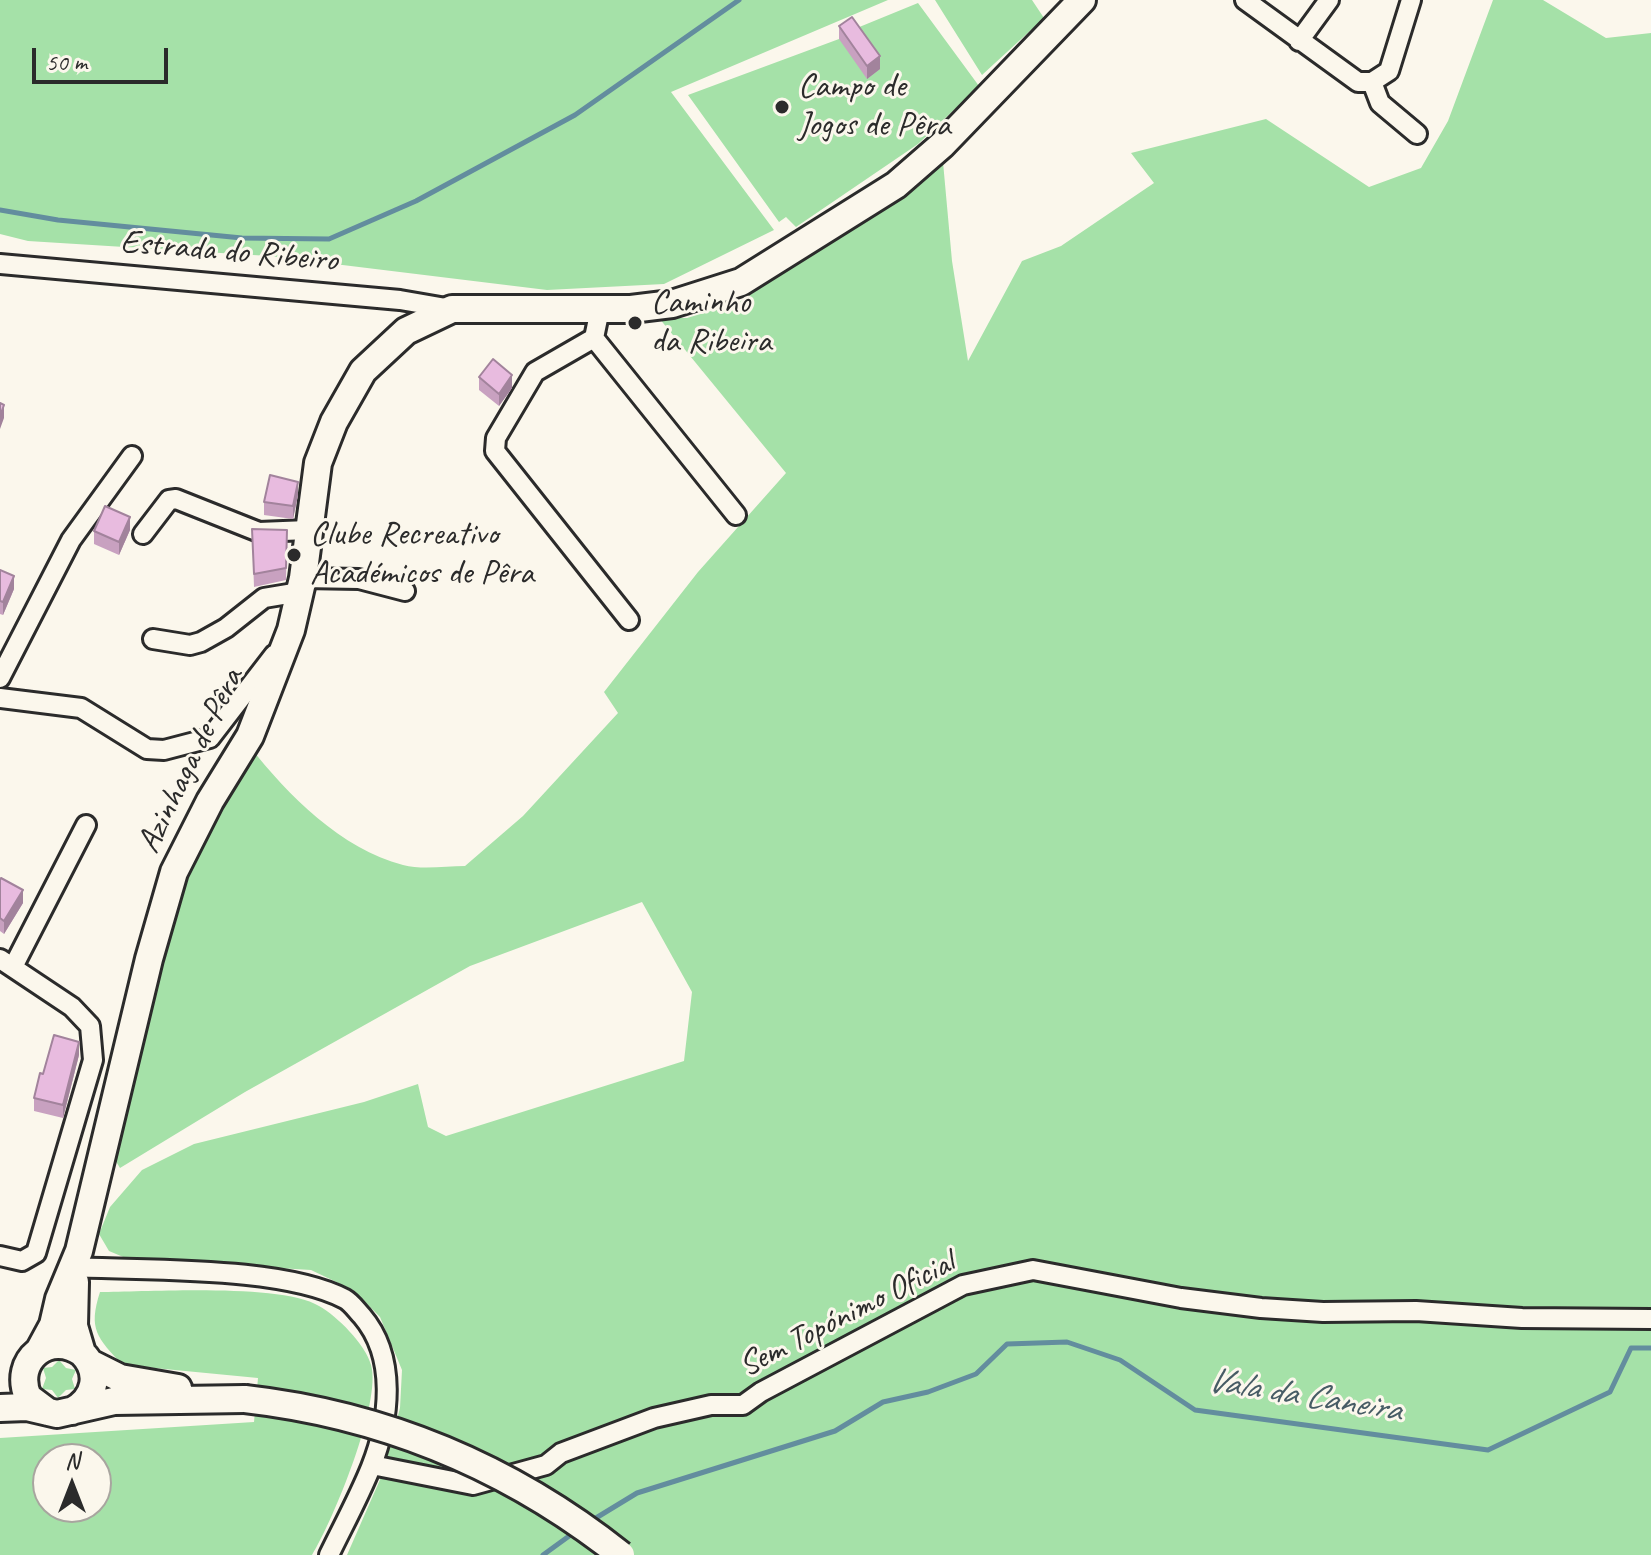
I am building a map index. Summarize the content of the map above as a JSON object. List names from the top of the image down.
{
  "streets": {
    "street": ["Estrada do Ribeiro", "Azinhaga de Pêra", "Sem Topónimo Oficial"]
  },
  "crossings": [
    ["Estrada do Ribeiro", "Azinhaga de Pêra"]
  ],
  "water": ["Vala da Caneira"],
  "places": ["Campo de Jogos de Pêra", "Caminho da Ribeira", "Clube Recreativo Académicos de Pêra"],
  "scale_bar": "50 m",
  "north": "top"
}
